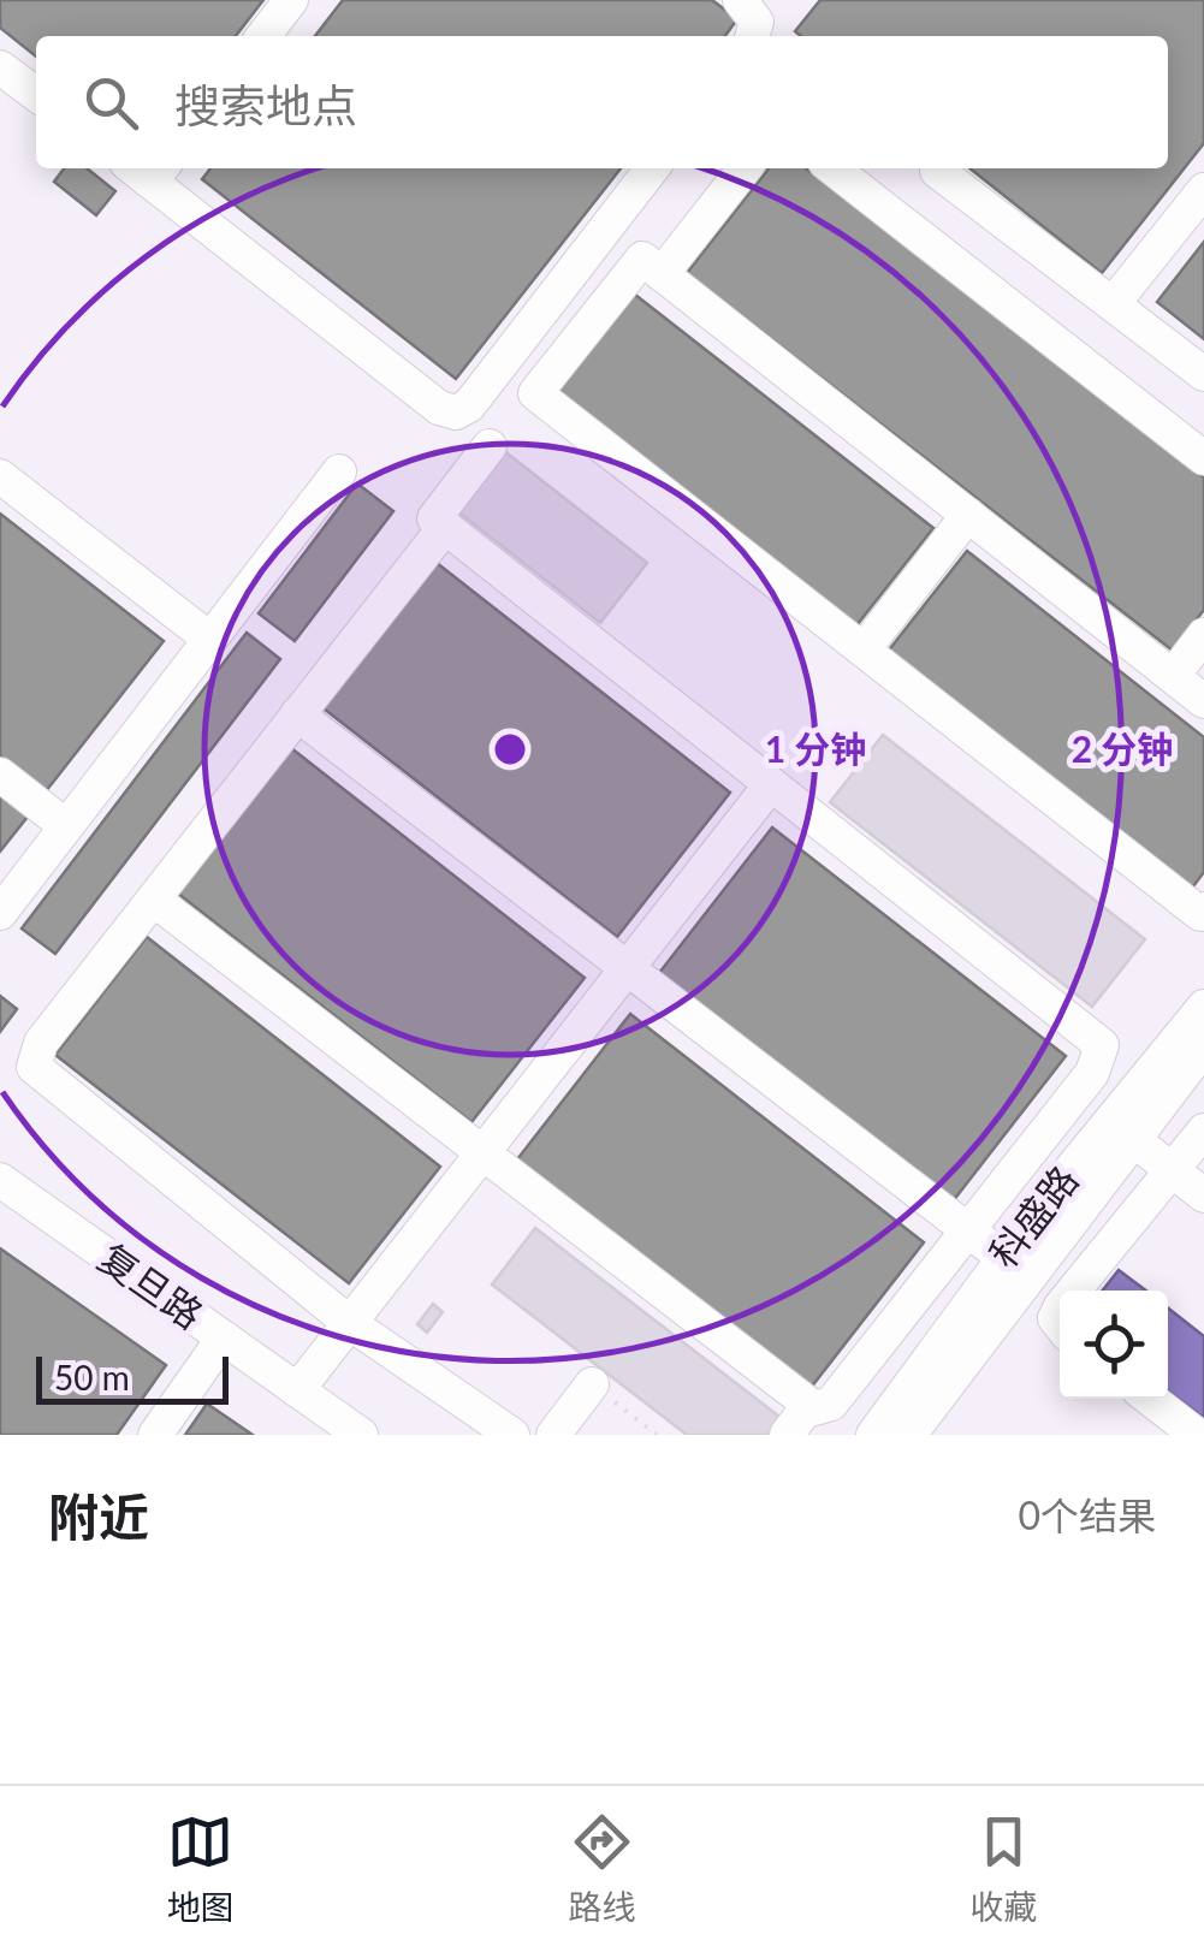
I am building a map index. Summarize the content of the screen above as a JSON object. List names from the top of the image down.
{
  "streets": {
    "street": ["科盛路", "复旦路"]
  },
  "scale_bar": "50 m",
  "page": {
    "search": "搜索地点",
    "scale": "50 m",
    "heading": ["附近", "0个结果"],
    "nav": ["地图", "路线", "收藏"]
  },
  "rings": ["1 分钟", "2 分钟"]
}
